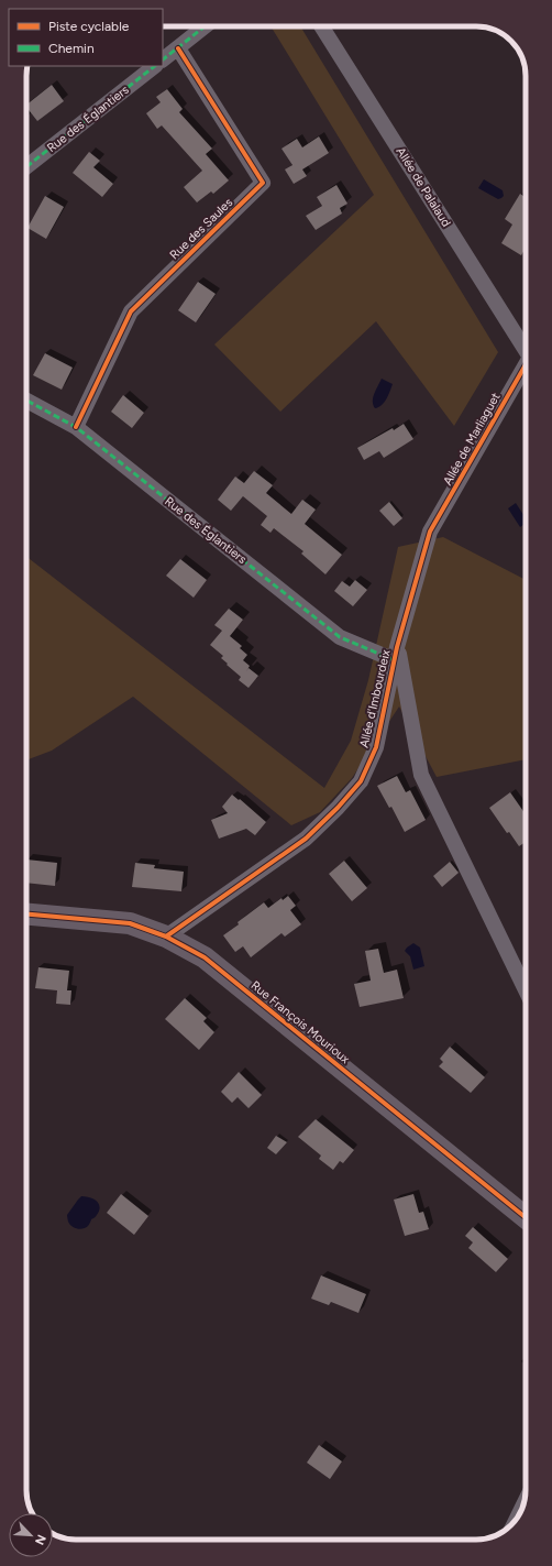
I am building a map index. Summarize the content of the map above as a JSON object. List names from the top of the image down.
{
  "streets": {
    "street": [
      "Rue des Églantiers",
      "Allée de Palalaud",
      "Rue des Saules",
      "Allée de Marliaguet",
      "Allée d'Imbourdeix",
      "Rue François Mourioux"
    ]
  },
  "crossings": [
    ["Rue des Églantiers", "Rue des Saules"],
    ["Rue des Églantiers", "Allée d'Imbourdeix"],
    ["Allée de Marliaguet", "Allée d'Imbourdeix"],
    ["Allée d'Imbourdeix", "Rue François Mourioux"]
  ],
  "legend": ["Piste cyclable", "Chemin"],
  "north": "bottom right"
}
